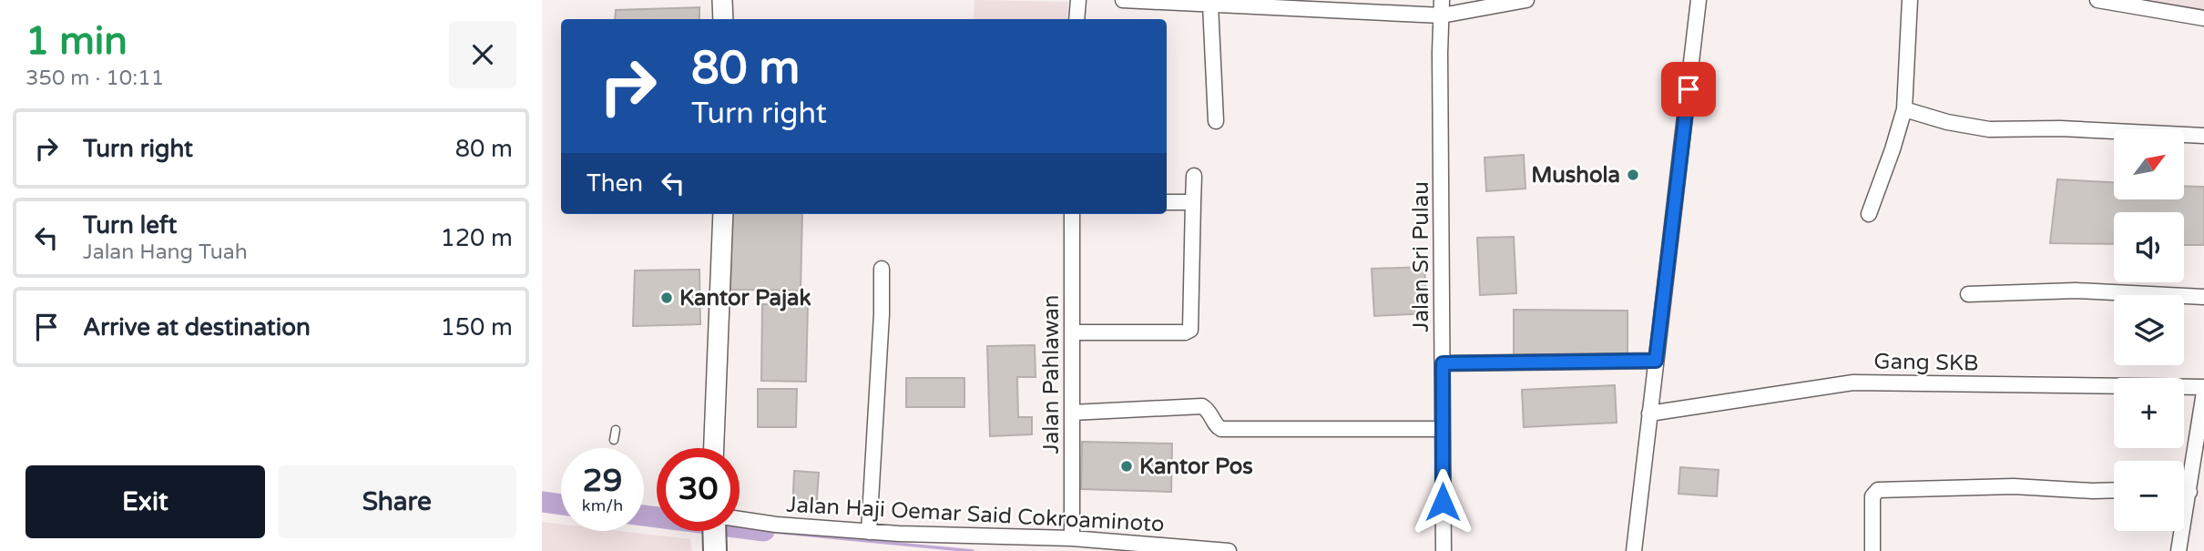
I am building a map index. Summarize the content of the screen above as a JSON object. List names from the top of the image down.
{
  "streets": {
    "street": [
      "Jalan Sri Pulau",
      "Gang SKB",
      "Jalan Pahlawan",
      "Jalan Haji Oemar Said Cokroaminoto"
    ]
  },
  "crossings": [
    ["Jalan Pahlawan", "Jalan Haji Oemar Said Cokroaminoto"]
  ],
  "places": ["Mushola", "Kantor Pajak", "Kantor Pos"],
  "north": "top right",
  "page": {
    "heading": ["1 min", "350 m · 10:11"],
    "turn": ["80 m", "Turn right"],
    "list": [
      {
        "name": "Turn right",
        "value": "80 m"
      },
      {
        "name": "Turn left",
        "note": "Jalan Hang Tuah",
        "value": "120 m"
      },
      {
        "name": "Arrive at destination",
        "value": "150 m"
      }
    ],
    "map_buttons": ["+", "−"],
    "then": "Then",
    "speed": "29 km/h",
    "limit": "30",
    "buttons": ["Exit", "Share"]
  }
}
